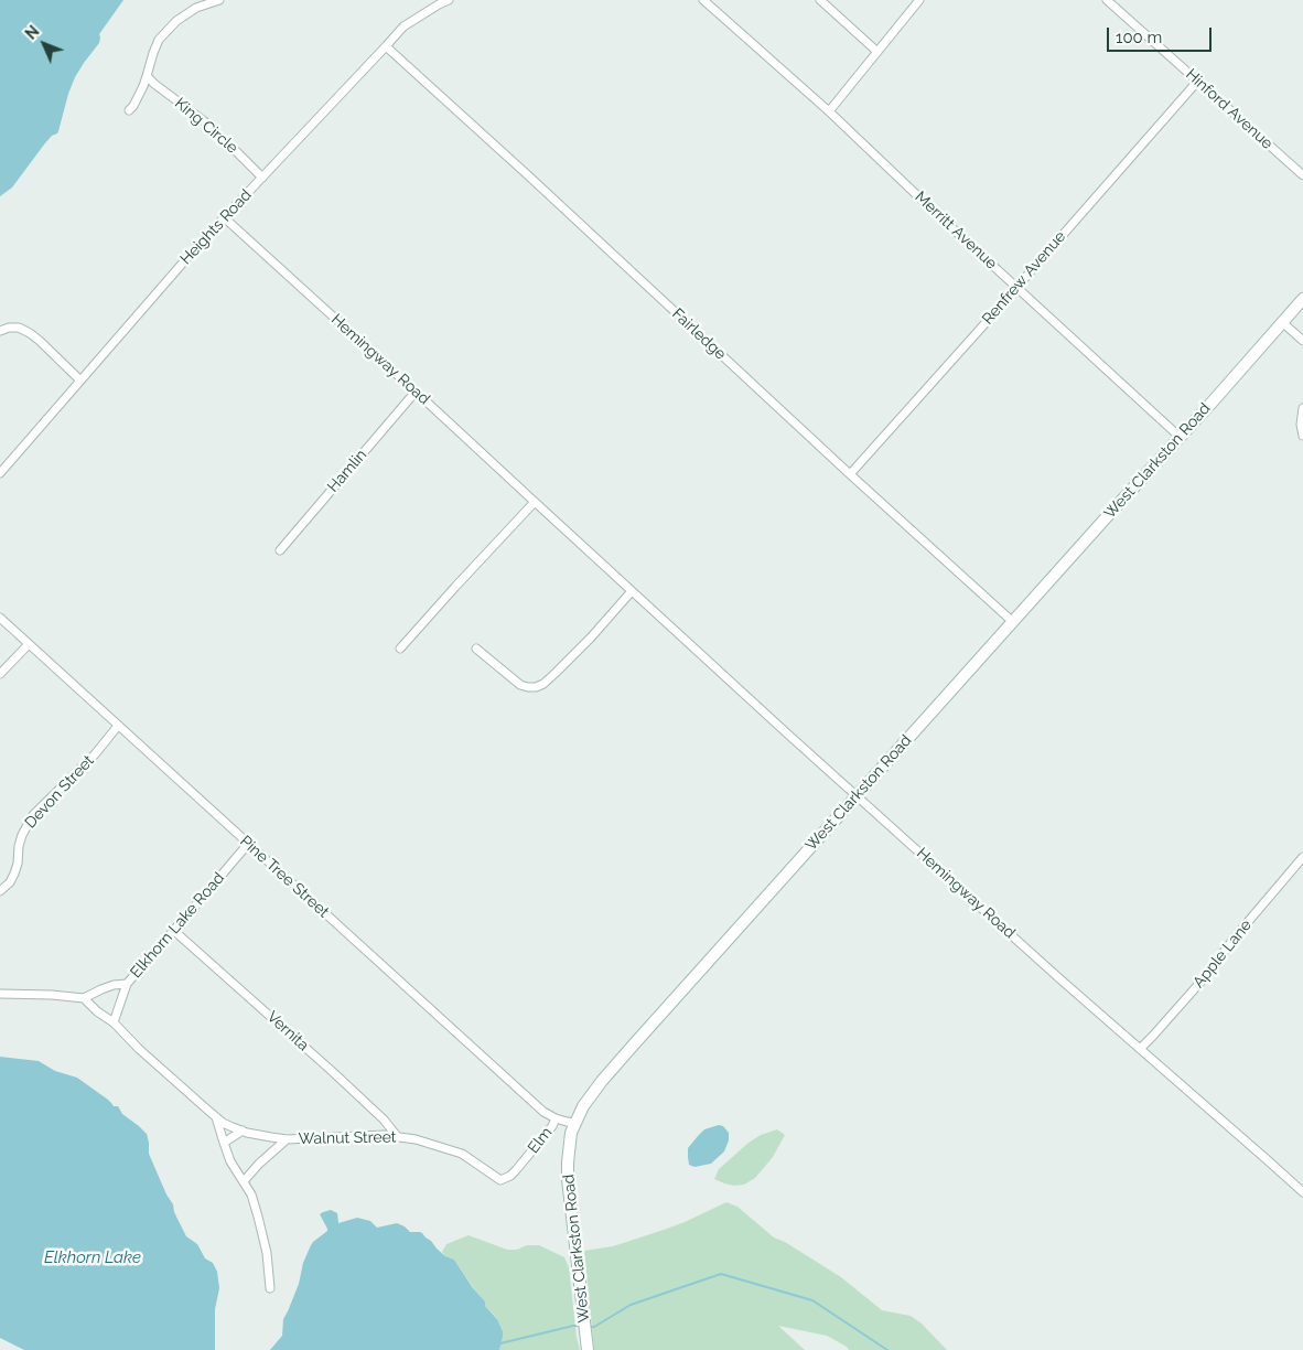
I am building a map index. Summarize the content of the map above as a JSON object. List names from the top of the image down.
{
  "streets": {
    "main road": ["West Clarkston Road"],
    "street": [
      "Hinford Avenue",
      "King Circle",
      "Heights Road",
      "Merritt Avenue",
      "Renfrew Avenue",
      "Fairledge",
      "Hemingway Road",
      "Hamlin",
      "Devon Street",
      "Pine Tree Street",
      "Elkhorn Lake Road",
      "Apple Lane",
      "Vernita",
      "Walnut Street",
      "Elm"
    ]
  },
  "crossings": [
    ["Hinford Avenue", "Renfrew Avenue"],
    ["King Circle", "Heights Road"],
    ["Heights Road", "Fairledge"],
    ["Heights Road", "Hemingway Road"],
    ["Merritt Avenue", "Renfrew Avenue"],
    ["Merritt Avenue", "West Clarkston Road"],
    ["Renfrew Avenue", "Fairledge"],
    ["Fairledge", "West Clarkston Road"],
    ["Hemingway Road", "West Clarkston Road"],
    ["Hemingway Road", "Hamlin"],
    ["Hemingway Road", "Apple Lane"],
    ["West Clarkston Road", "Pine Tree Street"],
    ["Devon Street", "Pine Tree Street"],
    ["Pine Tree Street", "Elkhorn Lake Road"],
    ["Pine Tree Street", "Elm"],
    ["Elkhorn Lake Road", "Vernita"],
    ["Elkhorn Lake Road", "Walnut Street"],
    ["Vernita", "Walnut Street"],
    ["Walnut Street", "Elm"]
  ],
  "water": ["Elkhorn Lake"],
  "scale_bar": "100 m",
  "north": "top left"
}
